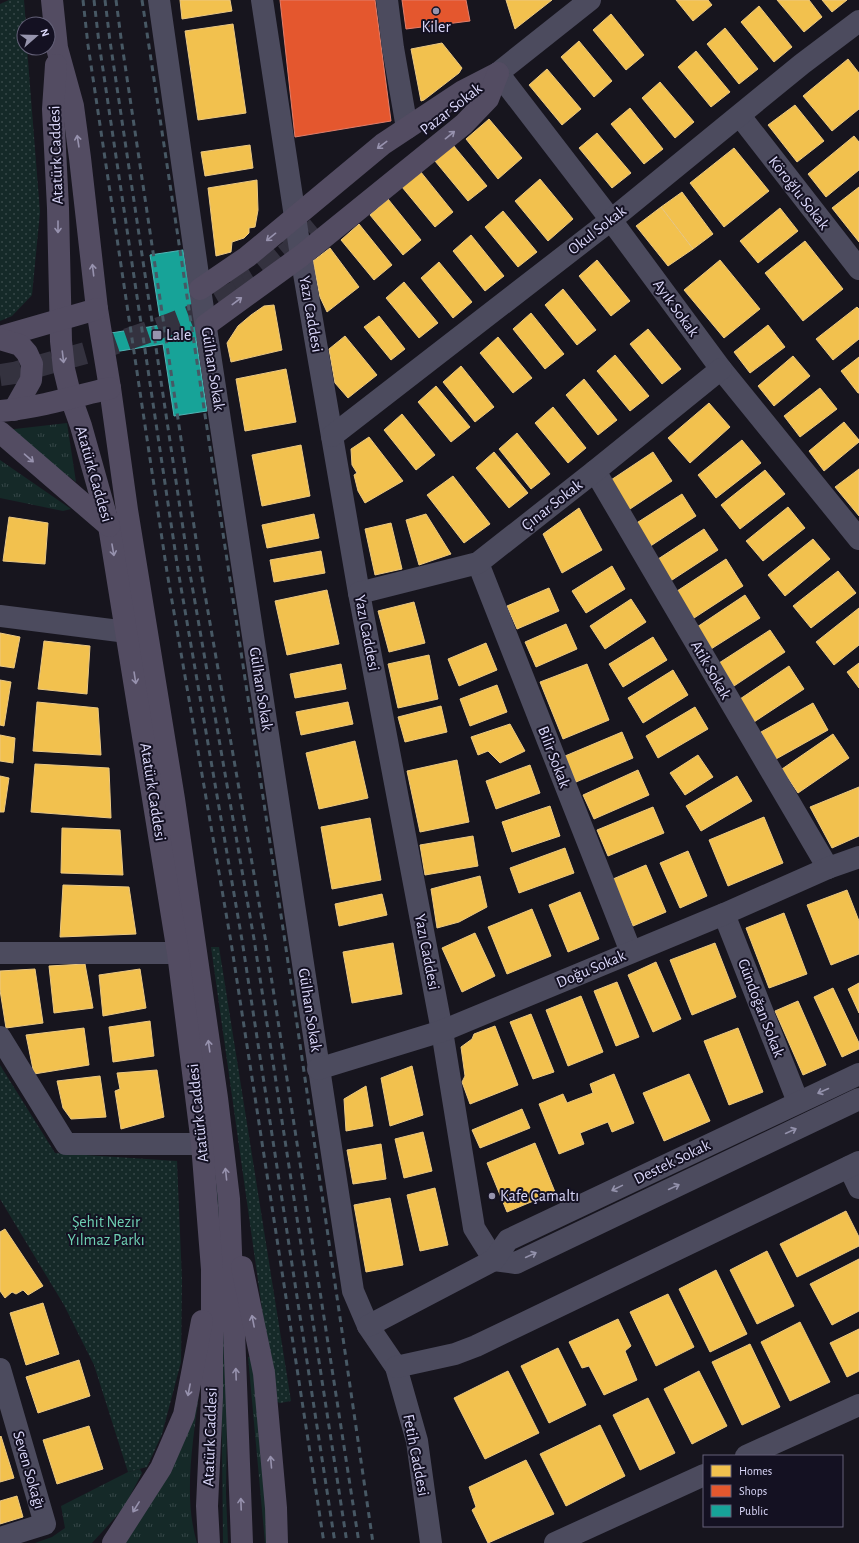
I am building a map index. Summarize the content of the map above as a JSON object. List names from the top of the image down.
{
  "streets": {
    "main road": ["Pazar Sokak", "Atatürk Caddesi"],
    "street": [
      "Köroğlu Sokak",
      "Okul Sokak",
      "Ayık Sokak",
      "Yazı Caddesi",
      "Gülhan Sokak",
      "Çınar Sokak",
      "Atik Sokak",
      "Bilir Sokak",
      "Doğu Sokak",
      "Gündoğan Sokak",
      "Destek Sokak",
      "Fetih Caddesi",
      "Seven Sokağı"
    ]
  },
  "crossings": [
    ["Pazar Sokak", "Ayık Sokak"],
    ["Pazar Sokak", "Yazı Caddesi"],
    ["Köroğlu Sokak", "Okul Sokak"],
    ["Okul Sokak", "Ayık Sokak"],
    ["Okul Sokak", "Yazı Caddesi"],
    ["Ayık Sokak", "Çınar Sokak"],
    ["Yazı Caddesi", "Çınar Sokak"],
    ["Yazı Caddesi", "Doğu Sokak"],
    ["Yazı Caddesi", "Destek Sokak"],
    ["Gülhan Sokak", "Doğu Sokak"],
    ["Gülhan Sokak", "Destek Sokak"],
    ["Gülhan Sokak", "Fetih Caddesi"],
    ["Çınar Sokak", "Atik Sokak"],
    ["Çınar Sokak", "Bilir Sokak"],
    ["Atik Sokak", "Doğu Sokak"],
    ["Bilir Sokak", "Doğu Sokak"],
    ["Doğu Sokak", "Gündoğan Sokak"],
    ["Gündoğan Sokak", "Destek Sokak"]
  ],
  "parks": ["Şehit Nezir Yılmaz Parkı"],
  "places": {
    "other": ["Kiler", "Kafe Çamaltı"],
    "transit": ["Lale"]
  },
  "legend": ["Homes", "Shops", "Public"],
  "north": "right"
}
